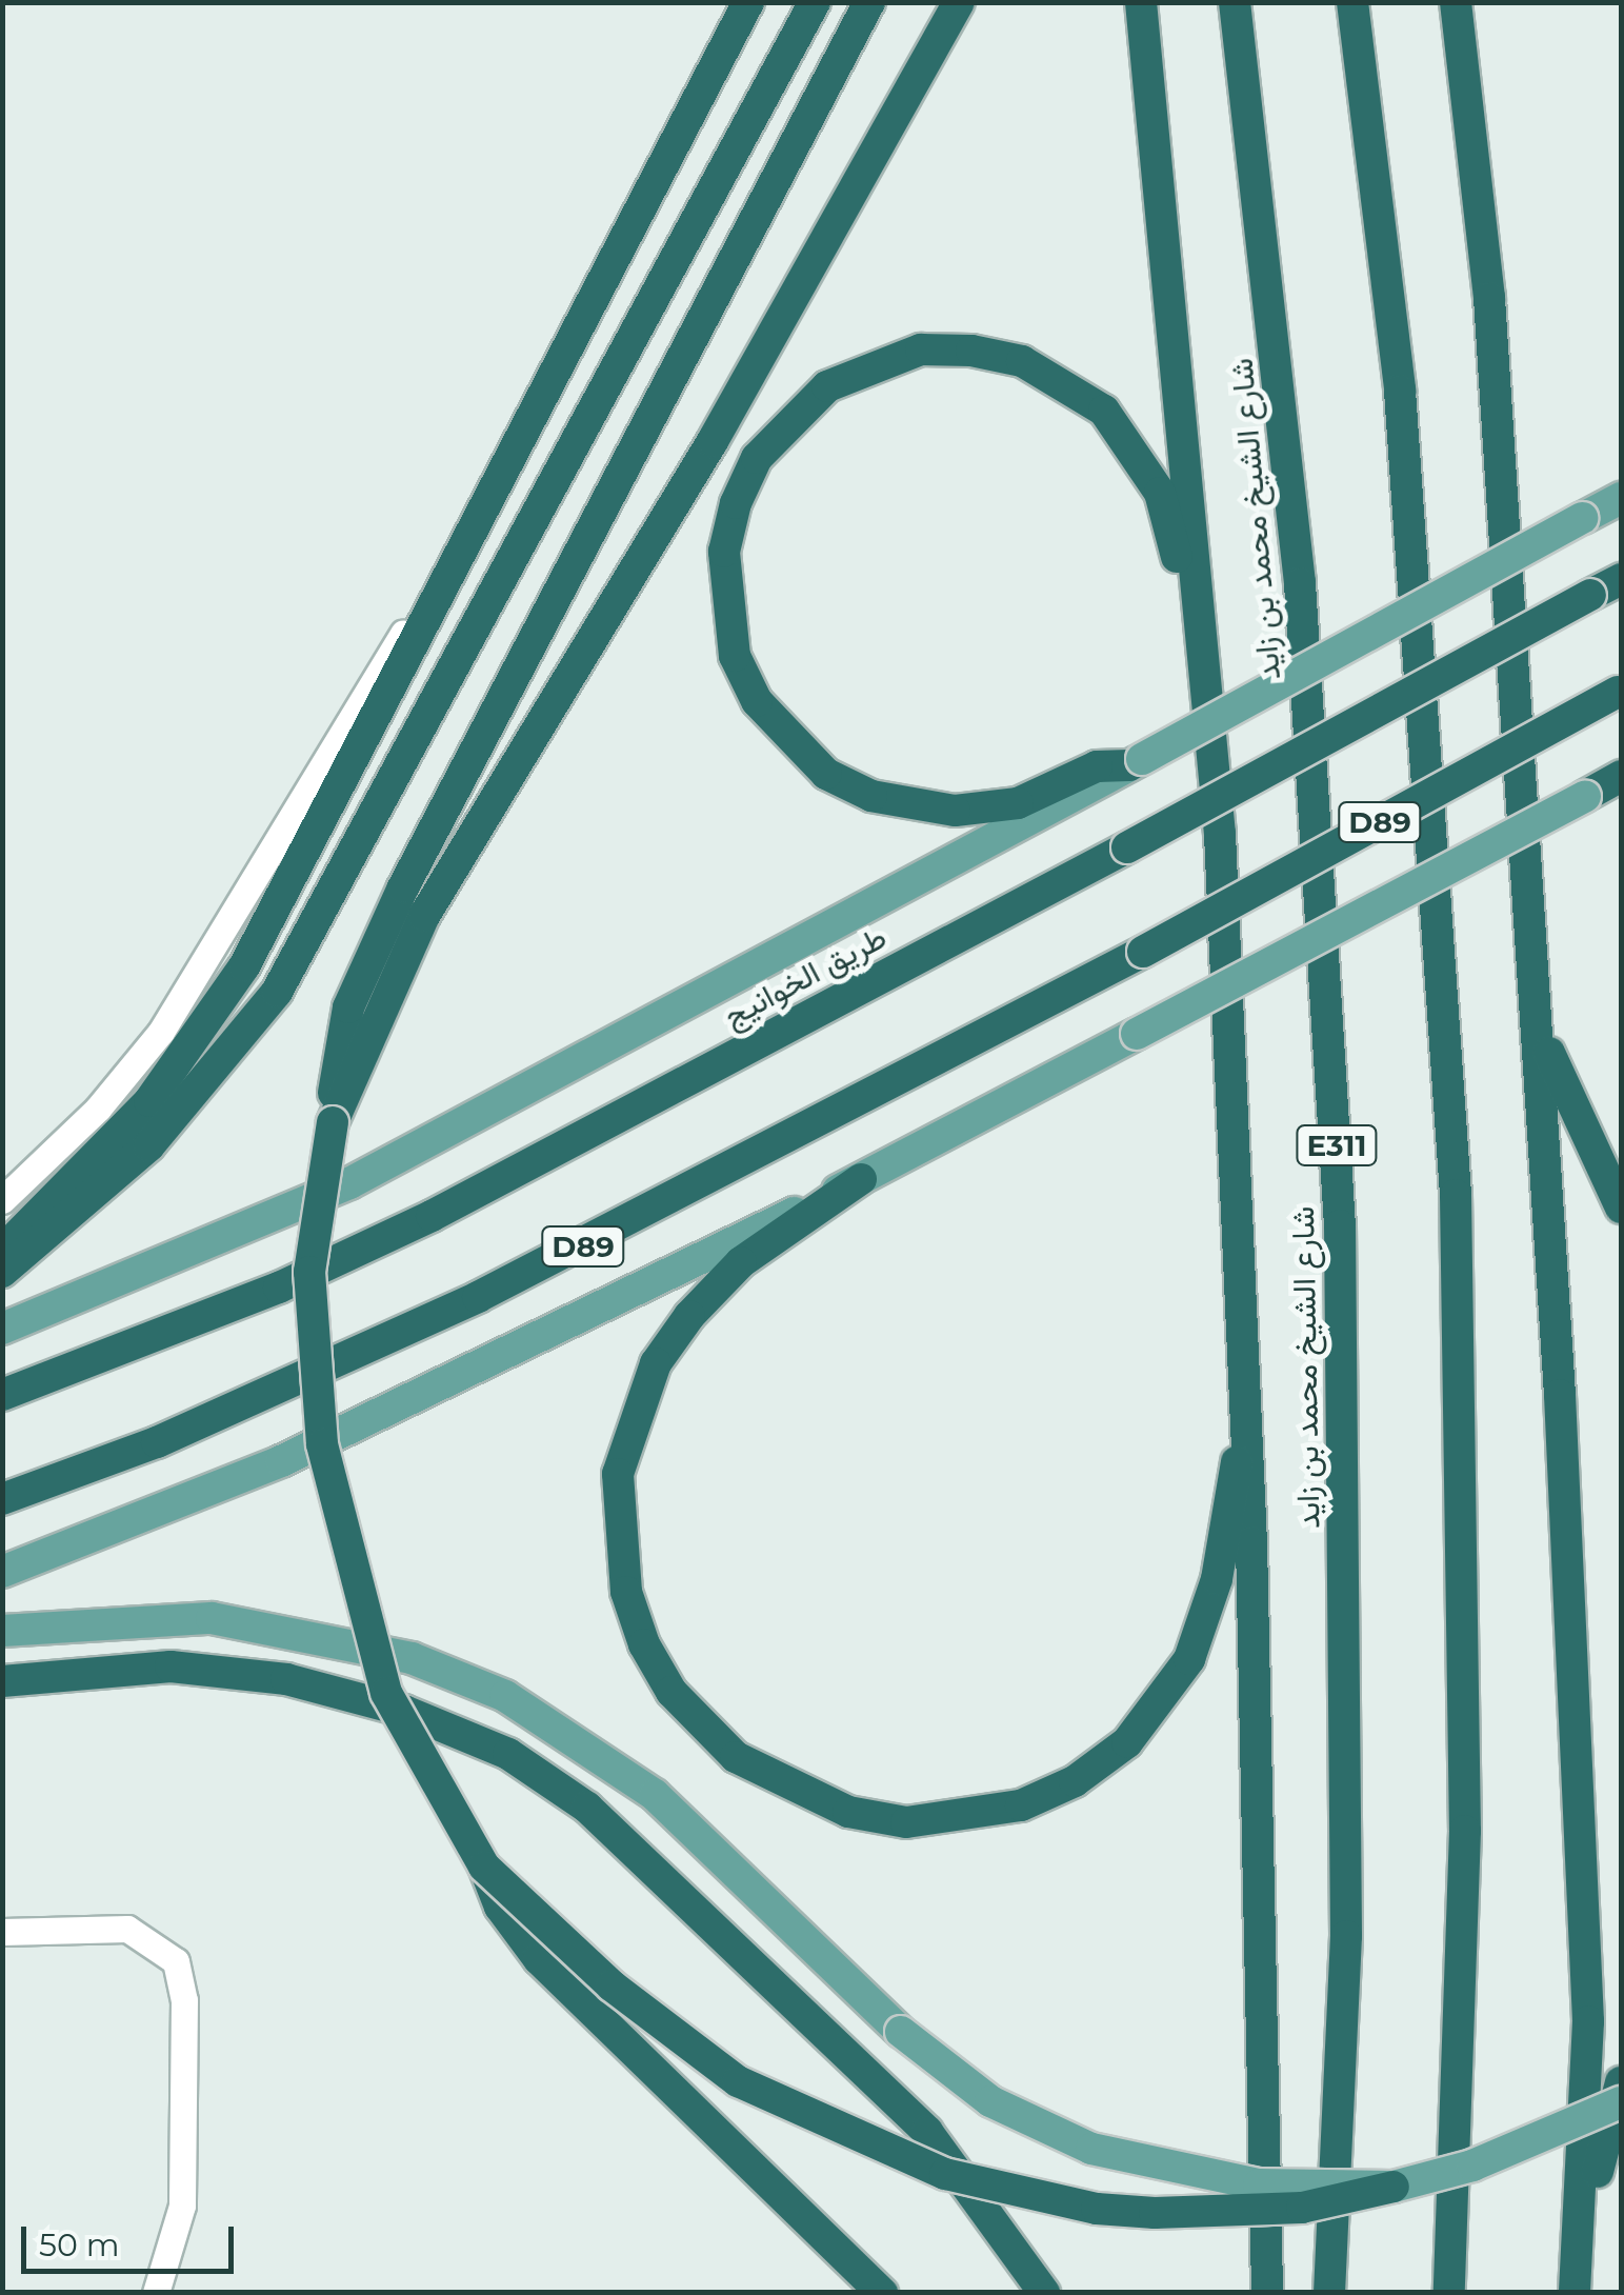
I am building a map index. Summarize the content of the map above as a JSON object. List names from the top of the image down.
{
  "streets": {
    "highway": [
      "شارع الشيخ محمد بن زايد",
      "D89",
      "طريق الخوانيج",
      "E311"
    ]
  },
  "scale_bar": "50 m"
}
